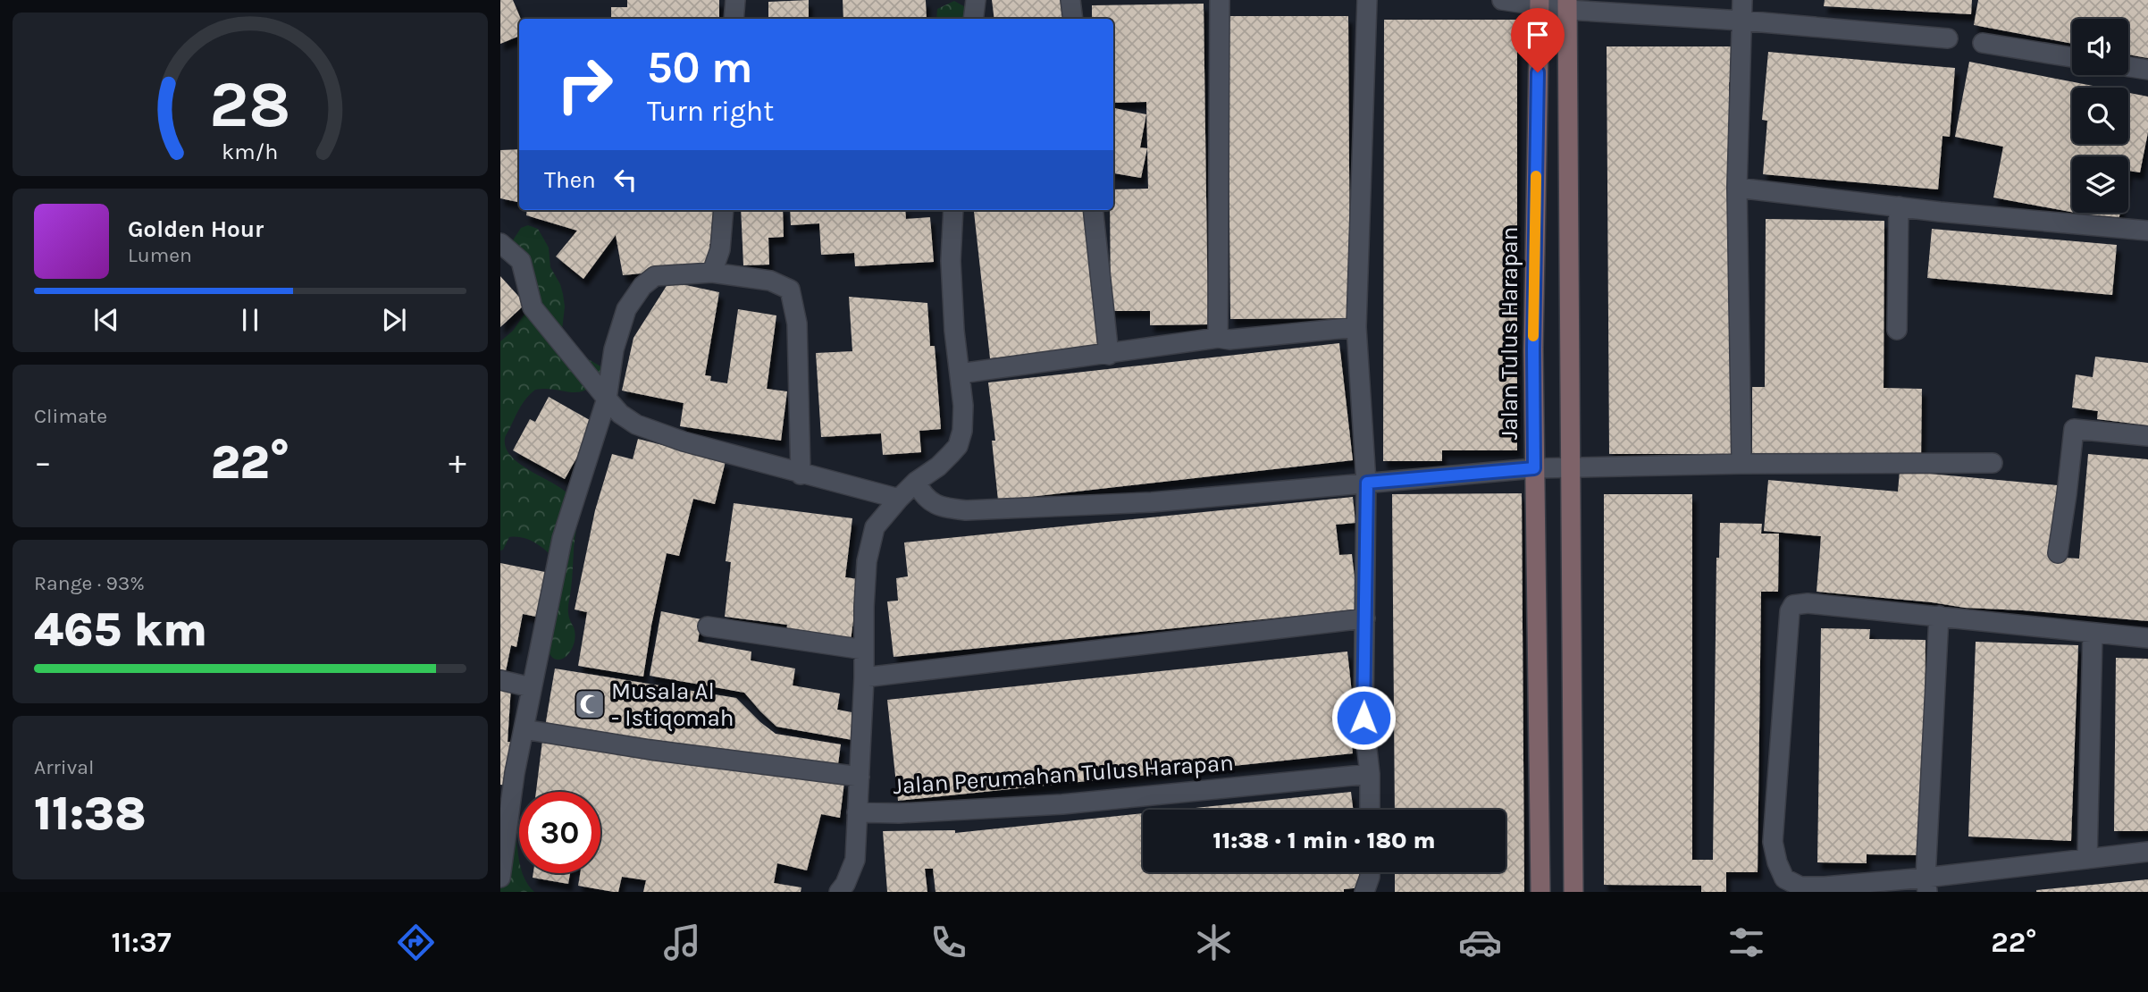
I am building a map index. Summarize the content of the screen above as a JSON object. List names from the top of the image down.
{
  "streets": {
    "main road": ["Jalan Tulus Harapan"],
    "street": ["Jalan Perumahan Tulus Harapan"]
  },
  "places": {
    "mosque": ["Musala Al - Istiqomah"]
  },
  "page": {
    "turn": ["50 m", "Turn right"],
    "then": "Then",
    "song": ["Golden Hour", "Lumen"],
    "tile": [
      "Climate",
      ["Range · 93%", "465 km"],
      ["Arrival", "11:38"]
    ],
    "heat": ["−", "22°", "+"],
    "limit": "30",
    "trip": "11:38 · 1 min · 180 m",
    "tabs": ["11:37", "22°"],
    "gauge": ["28", "km/h"]
  }
}
